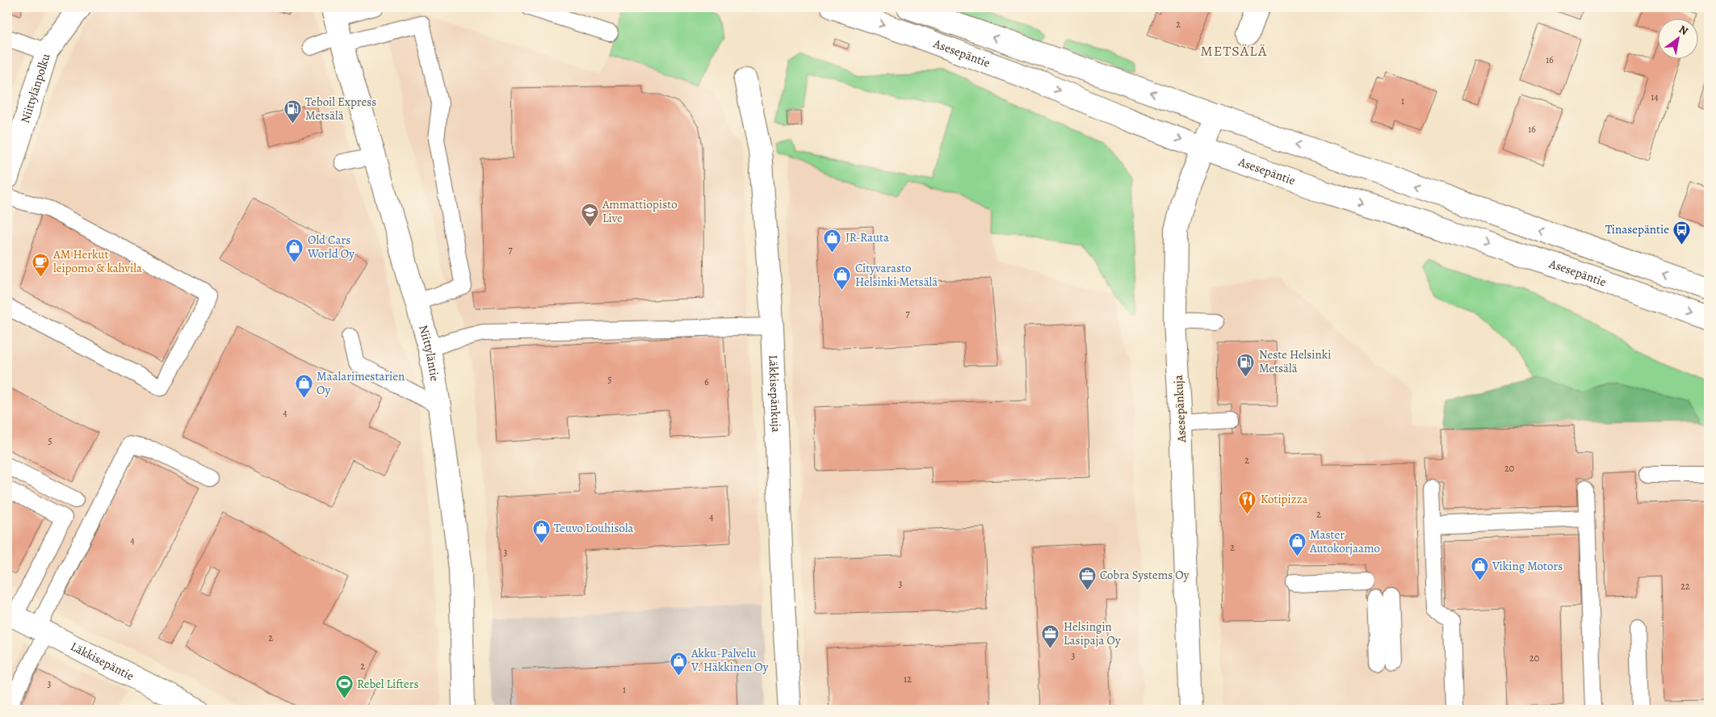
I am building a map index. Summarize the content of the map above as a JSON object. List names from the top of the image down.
{
  "streets": {
    "street": [
      "Asesepäntie",
      "Niittylänpolku",
      "Niittyläntie",
      "Läkkisepänkuja",
      "Asesepänkuja",
      "Läkkisepäntie"
    ]
  },
  "crossings": [
    ["Asesepäntie", "Asesepänkuja"]
  ],
  "districts": ["METSÄLÄ"],
  "places": {
    "fuel station": ["Teboil Express Metsälä", "Neste Helsinki Metsälä"],
    "school or university": ["Ammattiopisto Live"],
    "bus stop": ["Tinasepäntie"],
    "shop": [
      "JR-Rauta",
      "Old Cars World Oy",
      "Cityvarasto Helsinki Metsälä",
      "Maalarimestarien Oy",
      "Teuvo Louhisola",
      "Master Autokorjaamo",
      "Viking Motors",
      "Akku-Palvelu V. Häkkinen Oy"
    ],
    "cafe": ["AM Herkut leipomo & kahvila"],
    "restaurant": ["Kotipizza"],
    "office": ["Cobra Systems Oy", "Helsingin Lasipaja Oy"],
    "sports": ["Rebel Lifters"]
  },
  "house_numbers": [
    "2",
    "16",
    "14",
    "1",
    "16",
    "7",
    "7",
    "5",
    "6",
    "4",
    "5",
    "2",
    "20",
    "2",
    "4",
    "4",
    "2",
    "3",
    "3",
    "22",
    "2",
    "3",
    "20",
    "2",
    "12",
    "3",
    "1"
  ],
  "north": "top right"
}
